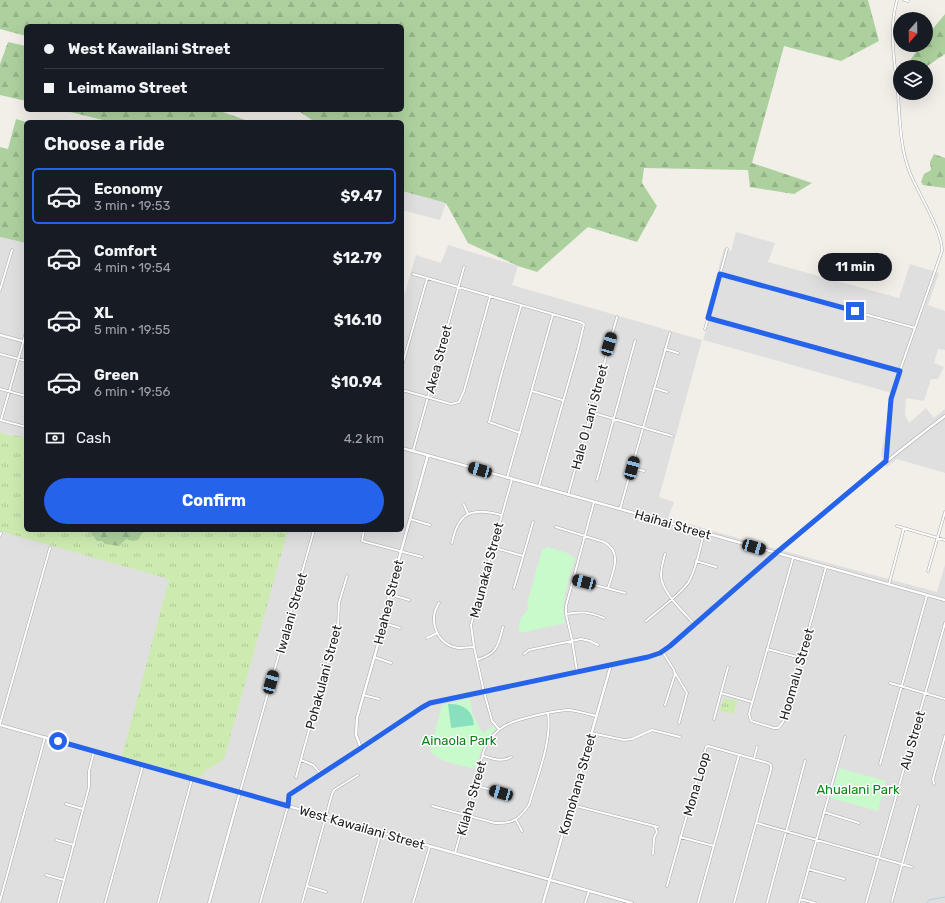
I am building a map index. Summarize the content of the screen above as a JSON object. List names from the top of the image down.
{
  "streets": {
    "street": [
      "Akea Street",
      "Hale O Lani Street",
      "Haihai Street",
      "Maunakai Street",
      "Heahea Street",
      "Iwalani Street",
      "Hoomalu Street",
      "Pohakulani Street",
      "Alu Street",
      "Komohana Street",
      "Mona Loop",
      "Kilaha Street",
      "West Kawailani Street"
    ]
  },
  "crossings": [
    ["Akea Street", "Haihai Street"],
    ["Hale O Lani Street", "Haihai Street"],
    ["Haihai Street", "Maunakai Street"],
    ["Haihai Street", "Heahea Street"],
    ["Haihai Street", "Hoomalu Street"],
    ["Maunakai Street", "Kilaha Street"],
    ["Iwalani Street", "West Kawailani Street"],
    ["Komohana Street", "Kilaha Street"],
    ["Komohana Street", "West Kawailani Street"],
    ["Kilaha Street", "West Kawailani Street"]
  ],
  "parks": ["Ainaola Park", "Ahualani Park"],
  "north": "bottom",
  "page": {
    "banner": ["West Kawailani Street", "Leimamo Street"],
    "heading": "Choose a ride",
    "list": [
      {
        "name": "Economy",
        "note": "3 min · 19:53",
        "value": "$9.47"
      },
      {
        "name": "Comfort",
        "note": "4 min · 19:54",
        "value": "$12.79"
      },
      {
        "name": "XL",
        "note": "5 min · 19:55",
        "value": "$16.10"
      },
      {
        "name": "Green",
        "note": "6 min · 19:56",
        "value": "$10.94"
      }
    ],
    "bubble": "11 min",
    "pay": ["Cash", "4.2 km"],
    "buttons": "Confirm"
  }
}
